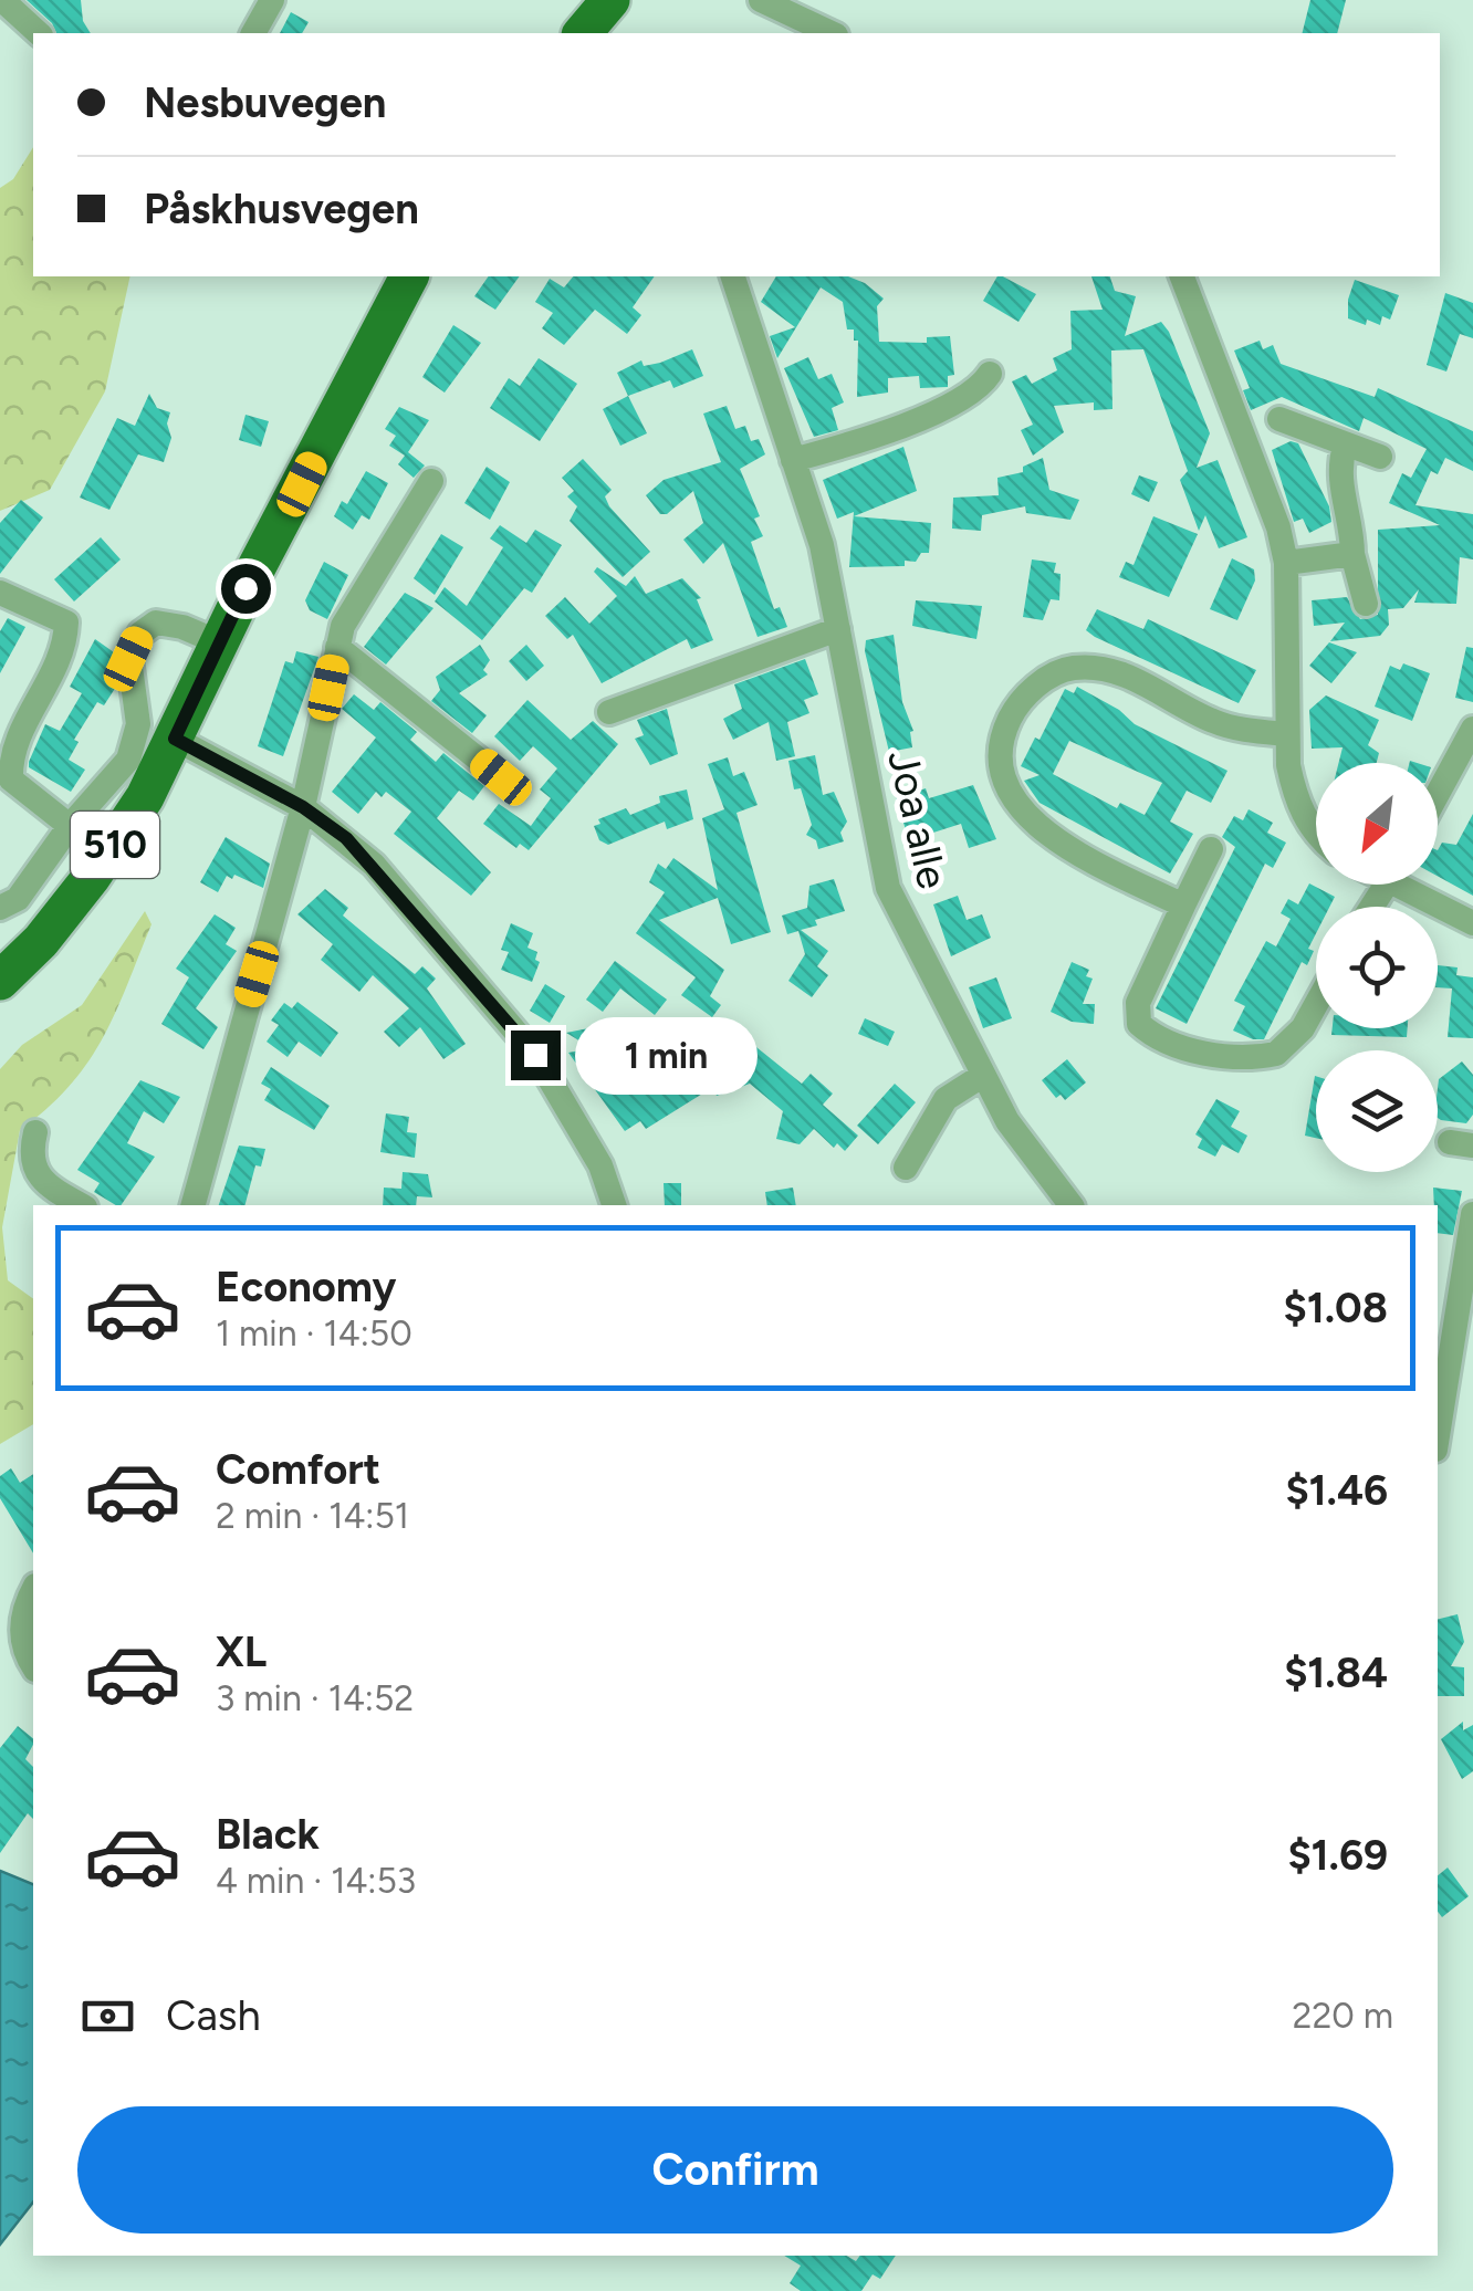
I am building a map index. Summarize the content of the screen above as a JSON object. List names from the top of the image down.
{
  "streets": {
    "main road": ["510"],
    "street": ["Joa alle"]
  },
  "north": "bottom left",
  "page": {
    "banner": ["Nesbuvegen", "Påskhusvegen"],
    "bubble": "1 min",
    "list": [
      {
        "name": "Economy",
        "note": "1 min · 14:50",
        "value": "$1.08"
      },
      {
        "name": "Comfort",
        "note": "2 min · 14:51",
        "value": "$1.46"
      },
      {
        "name": "XL",
        "note": "3 min · 14:52",
        "value": "$1.84"
      },
      {
        "name": "Black",
        "note": "4 min · 14:53",
        "value": "$1.69"
      }
    ],
    "pay": ["Cash", "220 m"],
    "buttons": "Confirm"
  }
}
